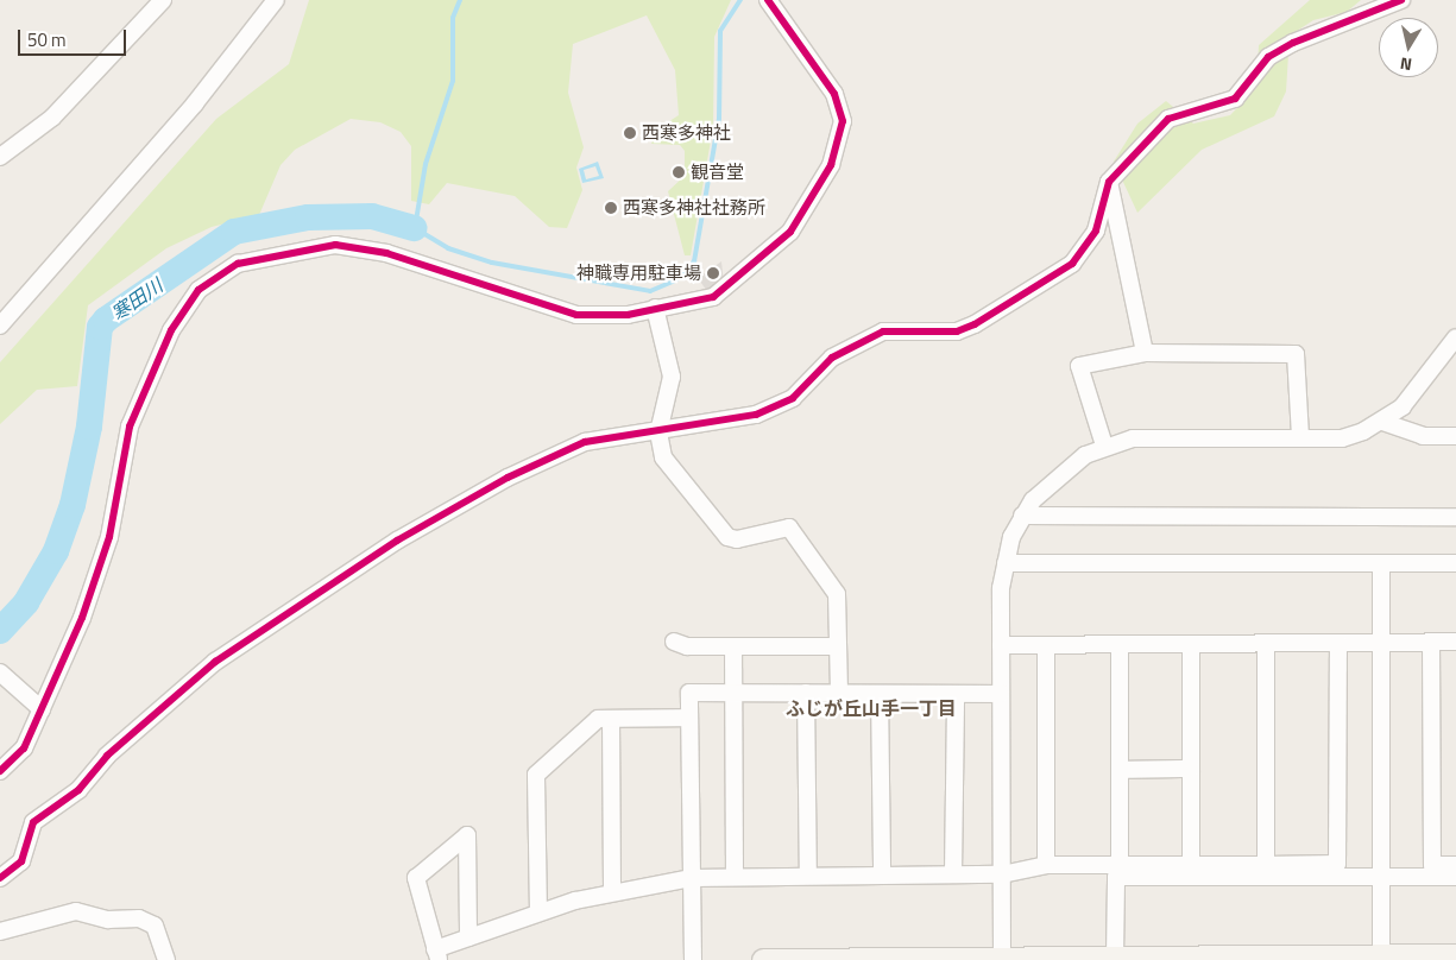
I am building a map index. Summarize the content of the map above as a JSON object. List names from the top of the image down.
{
  "districts": ["ふじが丘山手一丁目"],
  "water": ["寒田川"],
  "places": [
    "西寒多神社",
    "観音堂",
    "西寒多神社社務所",
    "神職専用駐車場"
  ],
  "scale_bar": "50 m",
  "north": "bottom"
}
